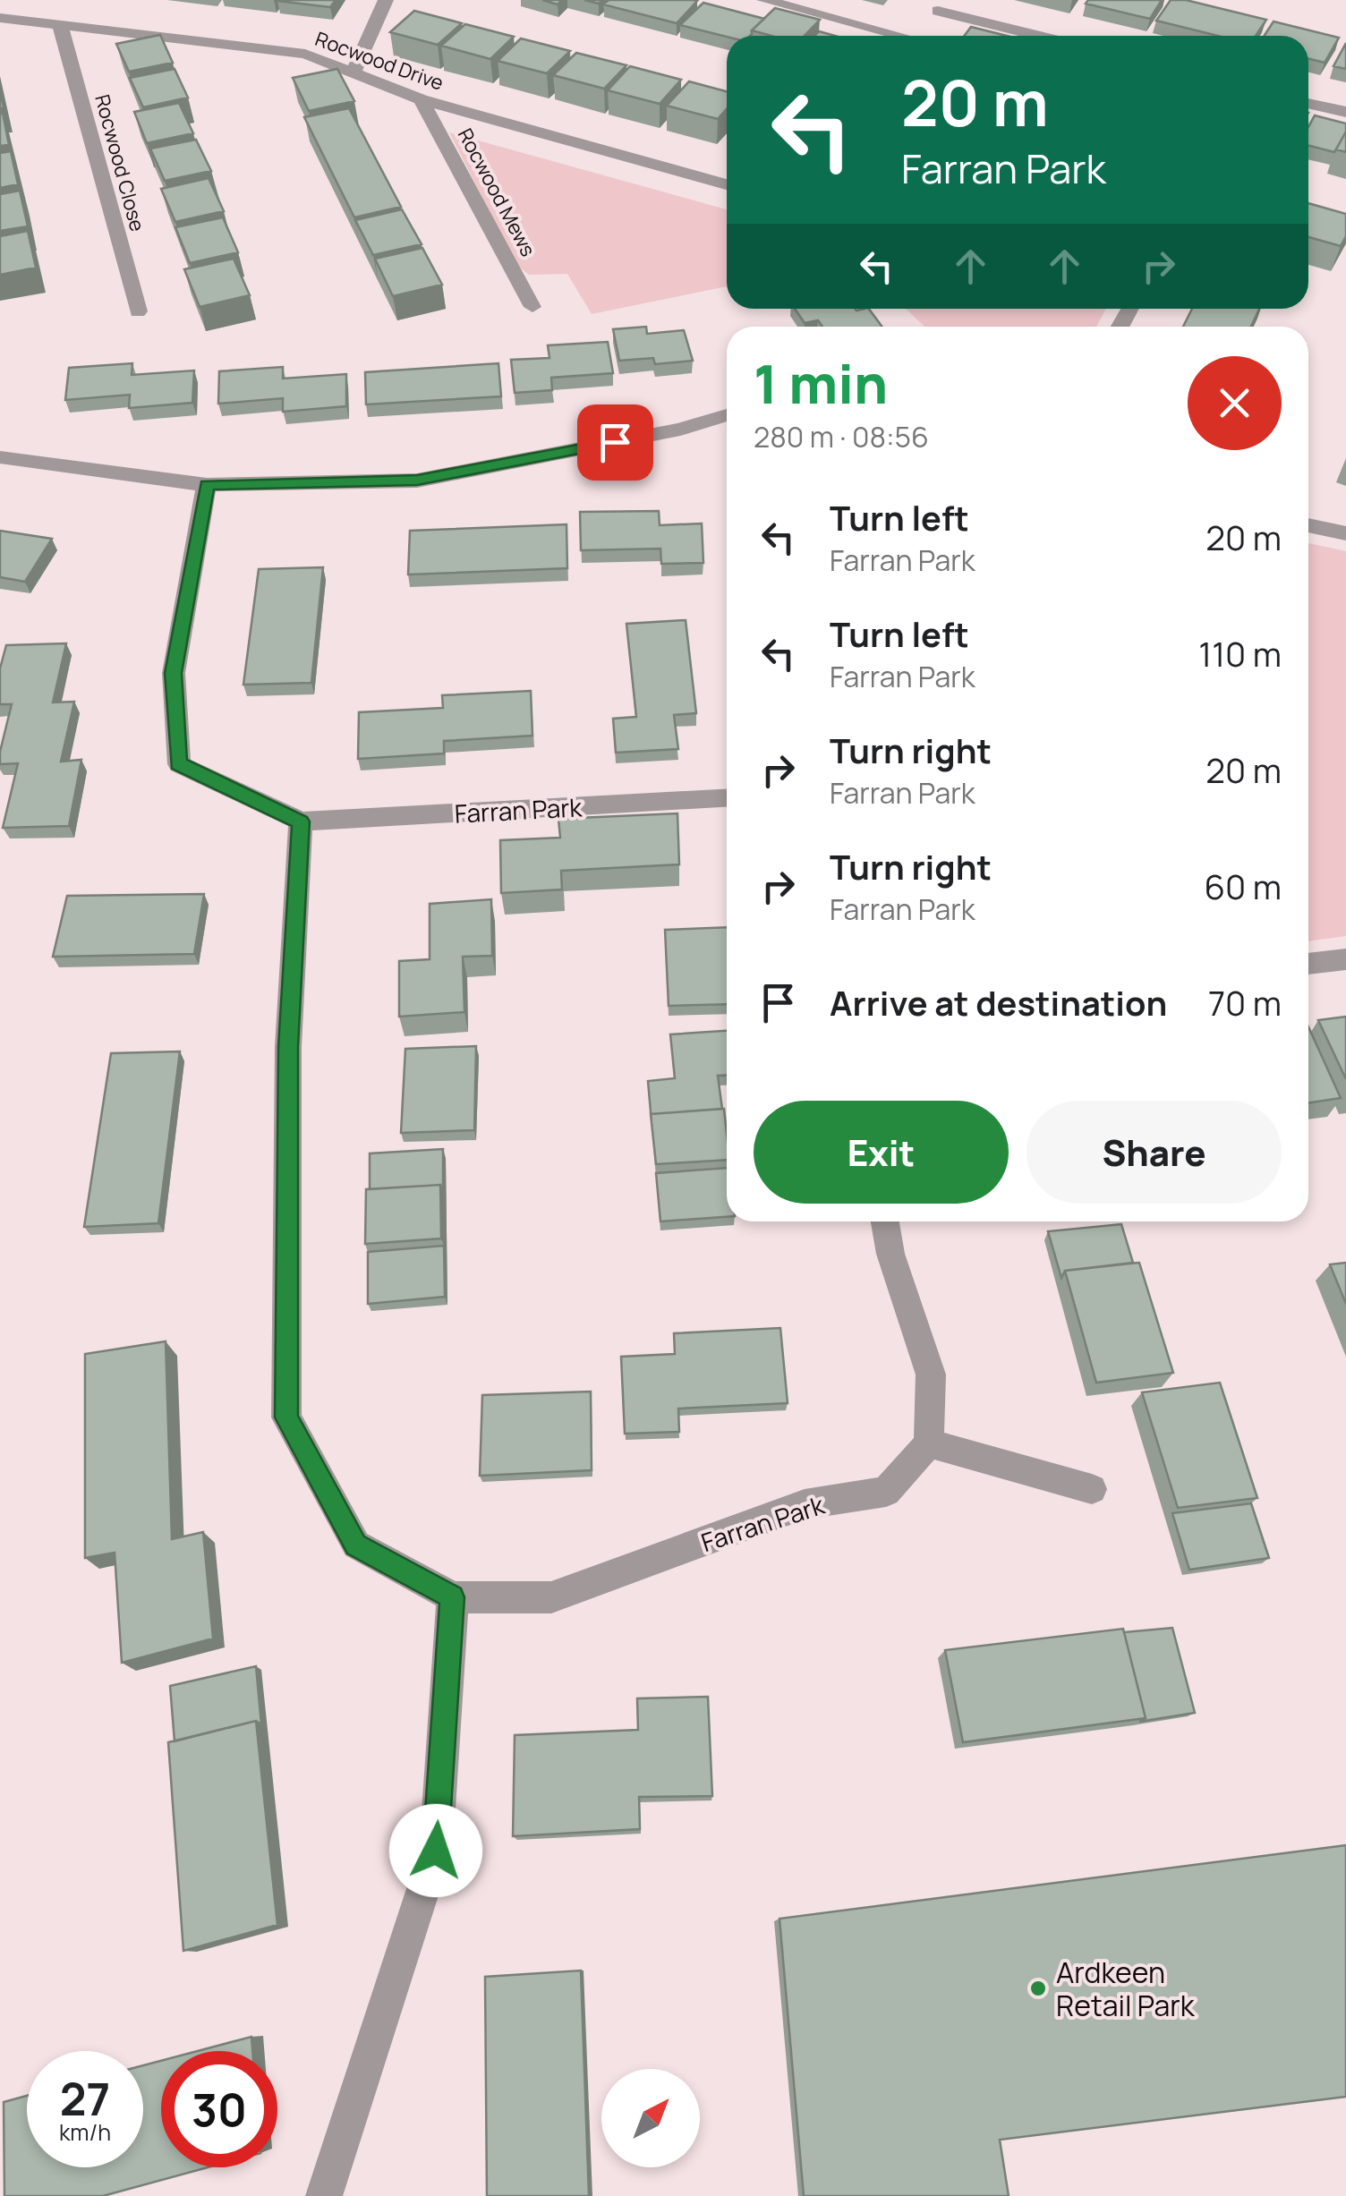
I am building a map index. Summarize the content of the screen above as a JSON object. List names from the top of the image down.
{
  "streets": {
    "street": [
      "Rocwood Drive",
      "Rocwood Close",
      "Rocwood Mews",
      "Farran Park"
    ]
  },
  "crossings": [
    ["Rocwood Drive", "Rocwood Close"],
    ["Rocwood Drive", "Rocwood Mews"]
  ],
  "places": ["Ardkeen Retail Park"],
  "north": "top right",
  "page": {
    "turn": ["20 m", "Farran Park"],
    "heading": ["1 min", "280 m · 08:56"],
    "list": [
      {
        "name": "Turn left",
        "note": "Farran Park",
        "value": "20 m"
      },
      {
        "name": "Turn left",
        "note": "Farran Park",
        "value": "110 m"
      },
      {
        "name": "Turn right",
        "note": "Farran Park",
        "value": "20 m"
      },
      {
        "name": "Turn right",
        "note": "Farran Park",
        "value": "60 m"
      },
      {
        "name": "Arrive at destination",
        "value": "70 m"
      }
    ],
    "buttons": ["Exit", "Share"],
    "speed": "27 km/h",
    "limit": "30"
  }
}
